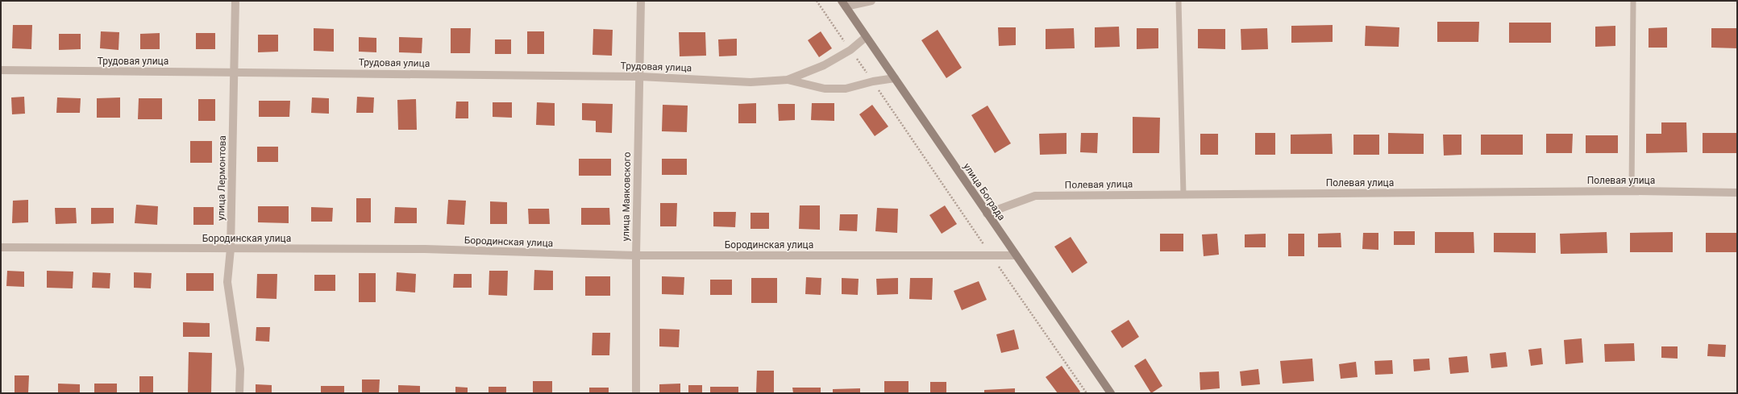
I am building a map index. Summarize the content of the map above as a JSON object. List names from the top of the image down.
{
  "streets": {
    "main road": ["улица Бограда"],
    "street": [
      "Трудовая улица",
      "улица Лермонтова",
      "Полевая улица",
      "улица Маяковского",
      "Бородинская улица"
    ]
  },
  "crossings": [
    ["Трудовая улица", "улица Лермонтова"],
    ["Трудовая улица", "улица Бограда"],
    ["Трудовая улица", "улица Маяковского"],
    ["улица Лермонтова", "Бородинская улица"],
    ["Полевая улица", "улица Бограда"],
    ["улица Бограда", "Бородинская улица"],
    ["улица Маяковского", "Бородинская улица"]
  ]
}
